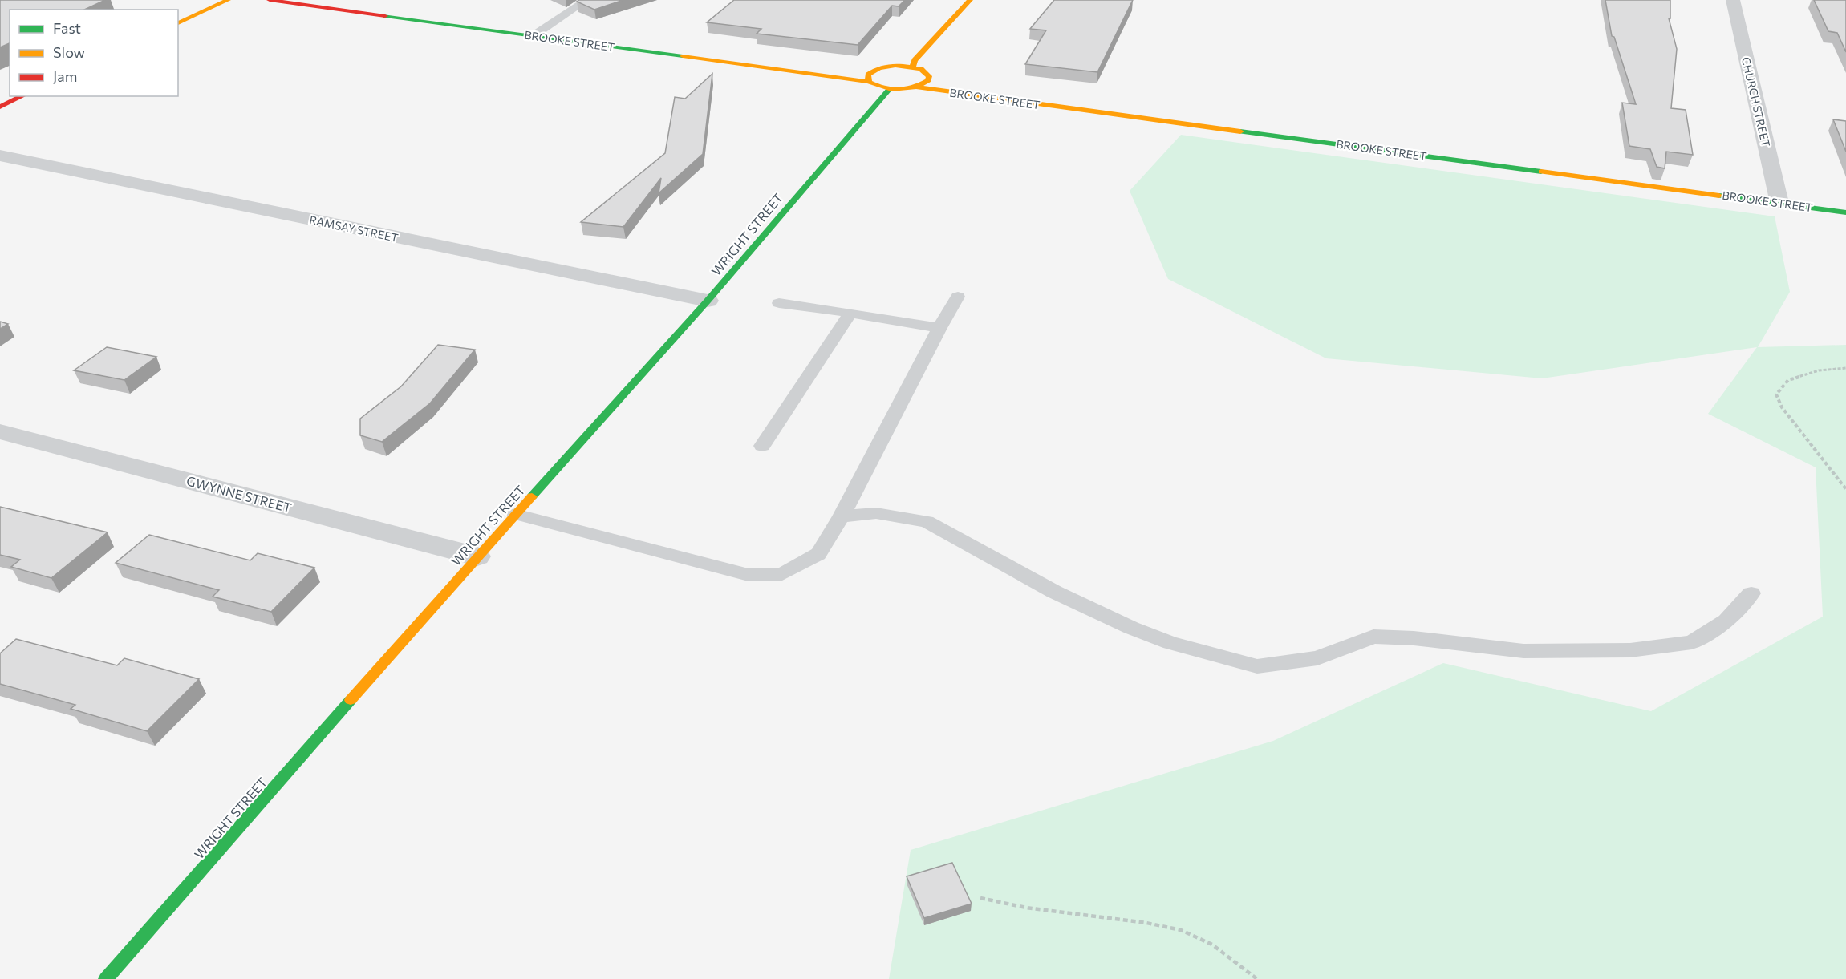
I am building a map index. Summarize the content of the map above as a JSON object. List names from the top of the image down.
{
  "streets": {
    "street": [
      "BROOKE STREET",
      "CHURCH STREET",
      "RAMSAY STREET",
      "WRIGHT STREET",
      "GWYNNE STREET"
    ]
  },
  "crossings": [
    ["BROOKE STREET", "CHURCH STREET"],
    ["BROOKE STREET", "WRIGHT STREET"],
    ["RAMSAY STREET", "WRIGHT STREET"],
    ["WRIGHT STREET", "GWYNNE STREET"]
  ],
  "legend": ["Fast", "Slow", "Jam"]
}
